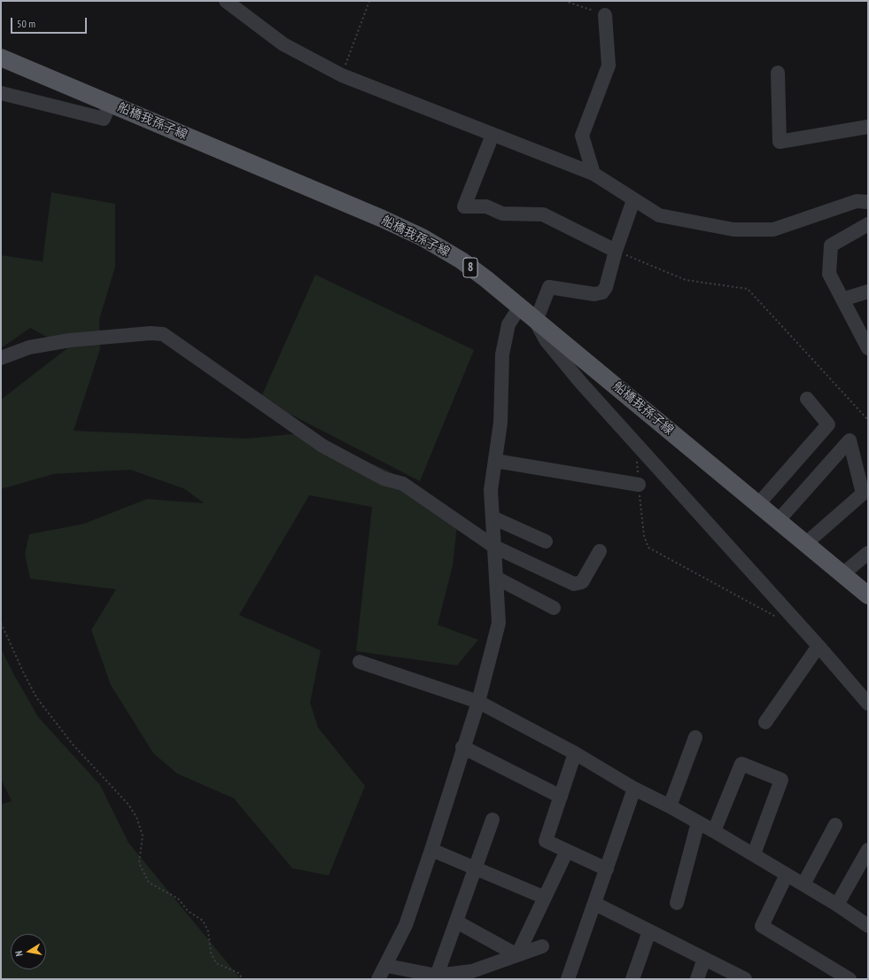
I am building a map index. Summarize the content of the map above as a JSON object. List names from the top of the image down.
{
  "streets": {
    "main road": ["船橋我孫子線", "8"]
  },
  "scale_bar": "50 m",
  "north": "left"
}
